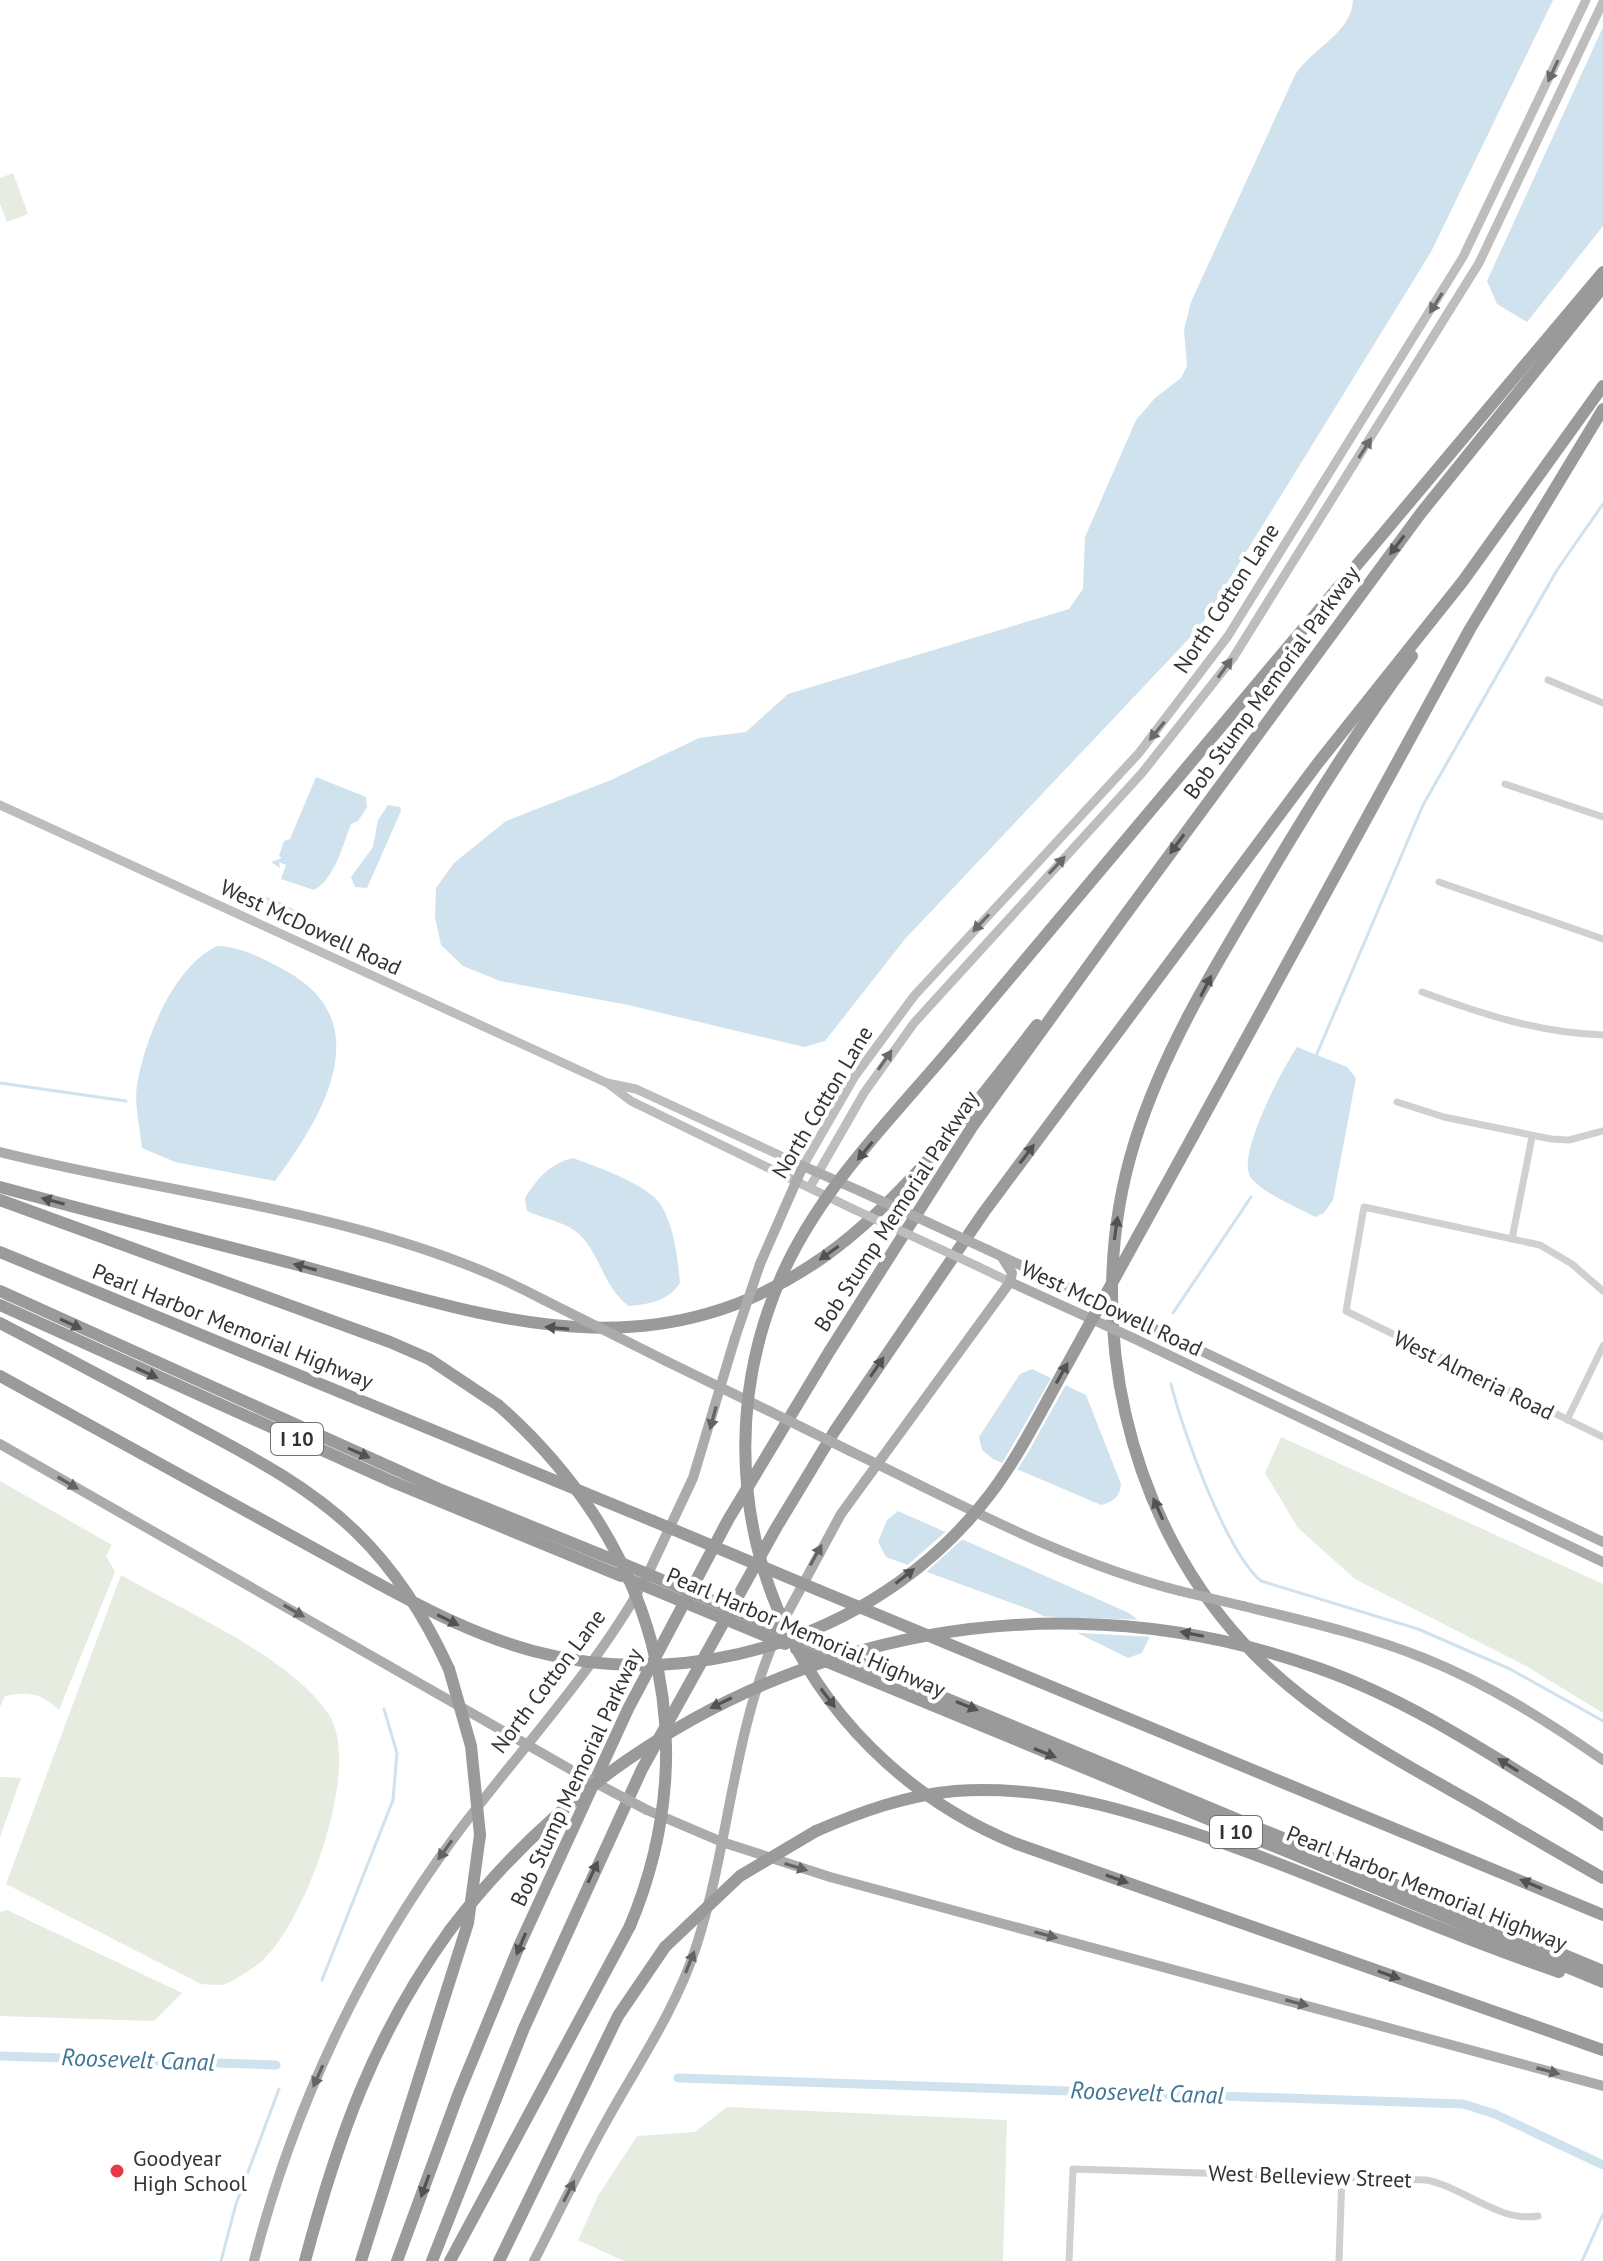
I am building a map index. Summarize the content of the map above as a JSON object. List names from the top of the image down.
{
  "streets": {
    "highway": ["Bob Stump Memorial Parkway", "Pearl Harbor Memorial Highway", "I 10"],
    "main road": ["North Cotton Lane", "West McDowell Road"],
    "street": ["West Almeria Road", "West Belleview Street"]
  },
  "crossings": [
    ["North Cotton Lane", "West McDowell Road"]
  ],
  "water": ["Roosevelt Canal"],
  "places": ["Goodyear High School"]
}
